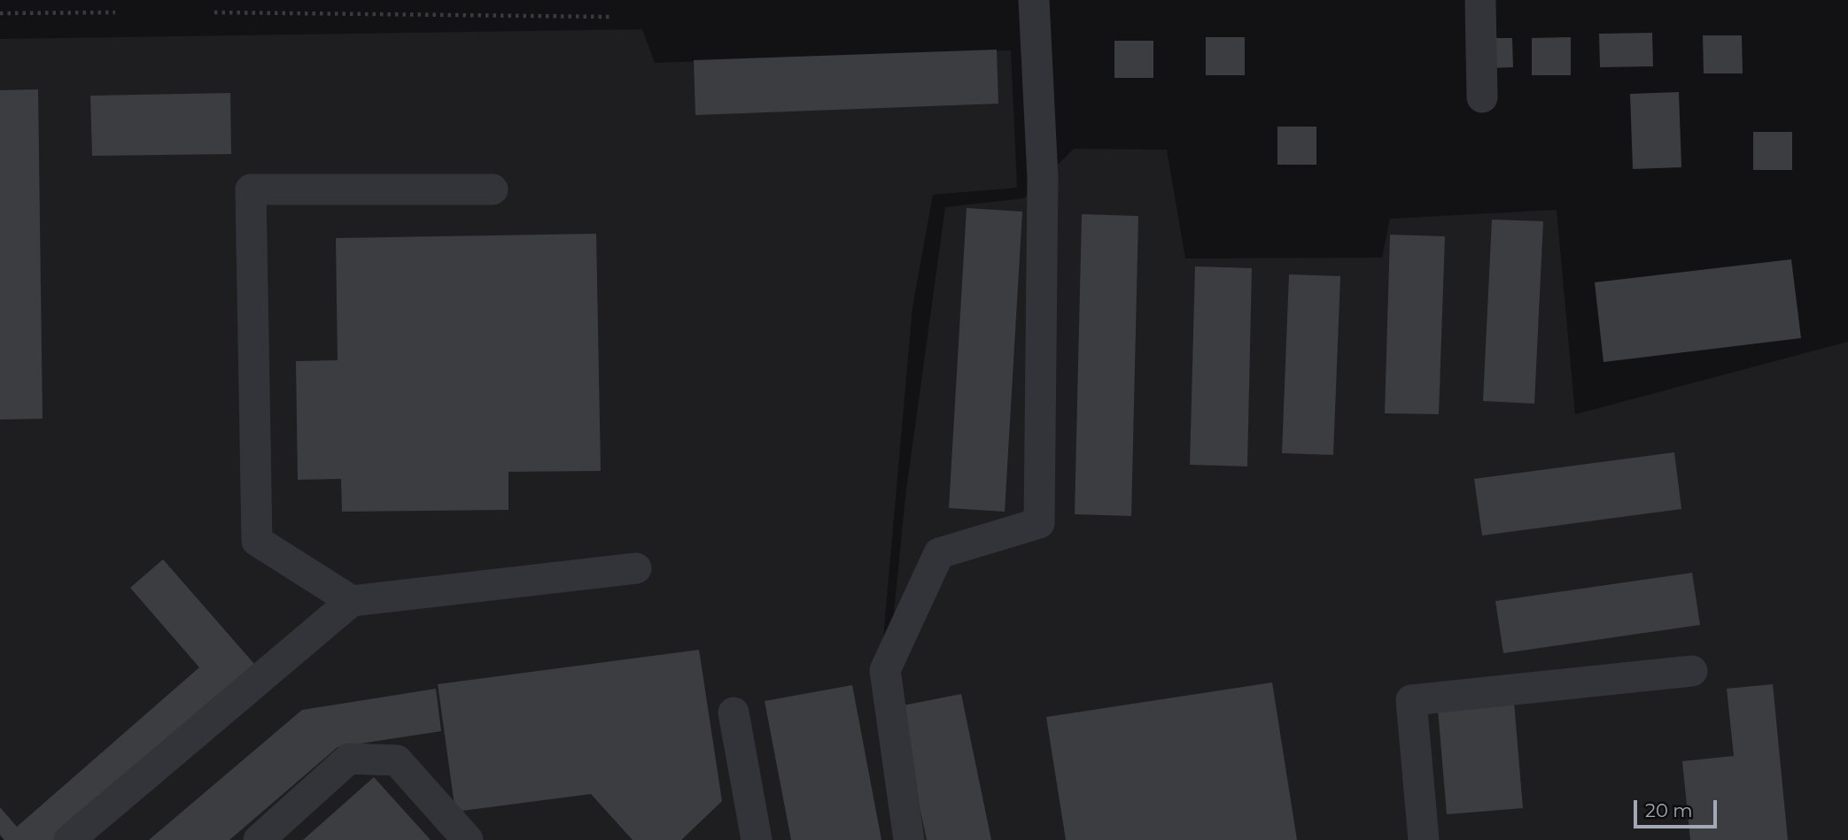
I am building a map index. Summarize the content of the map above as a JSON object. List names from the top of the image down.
{
  "scale_bar": "20 m"
}
